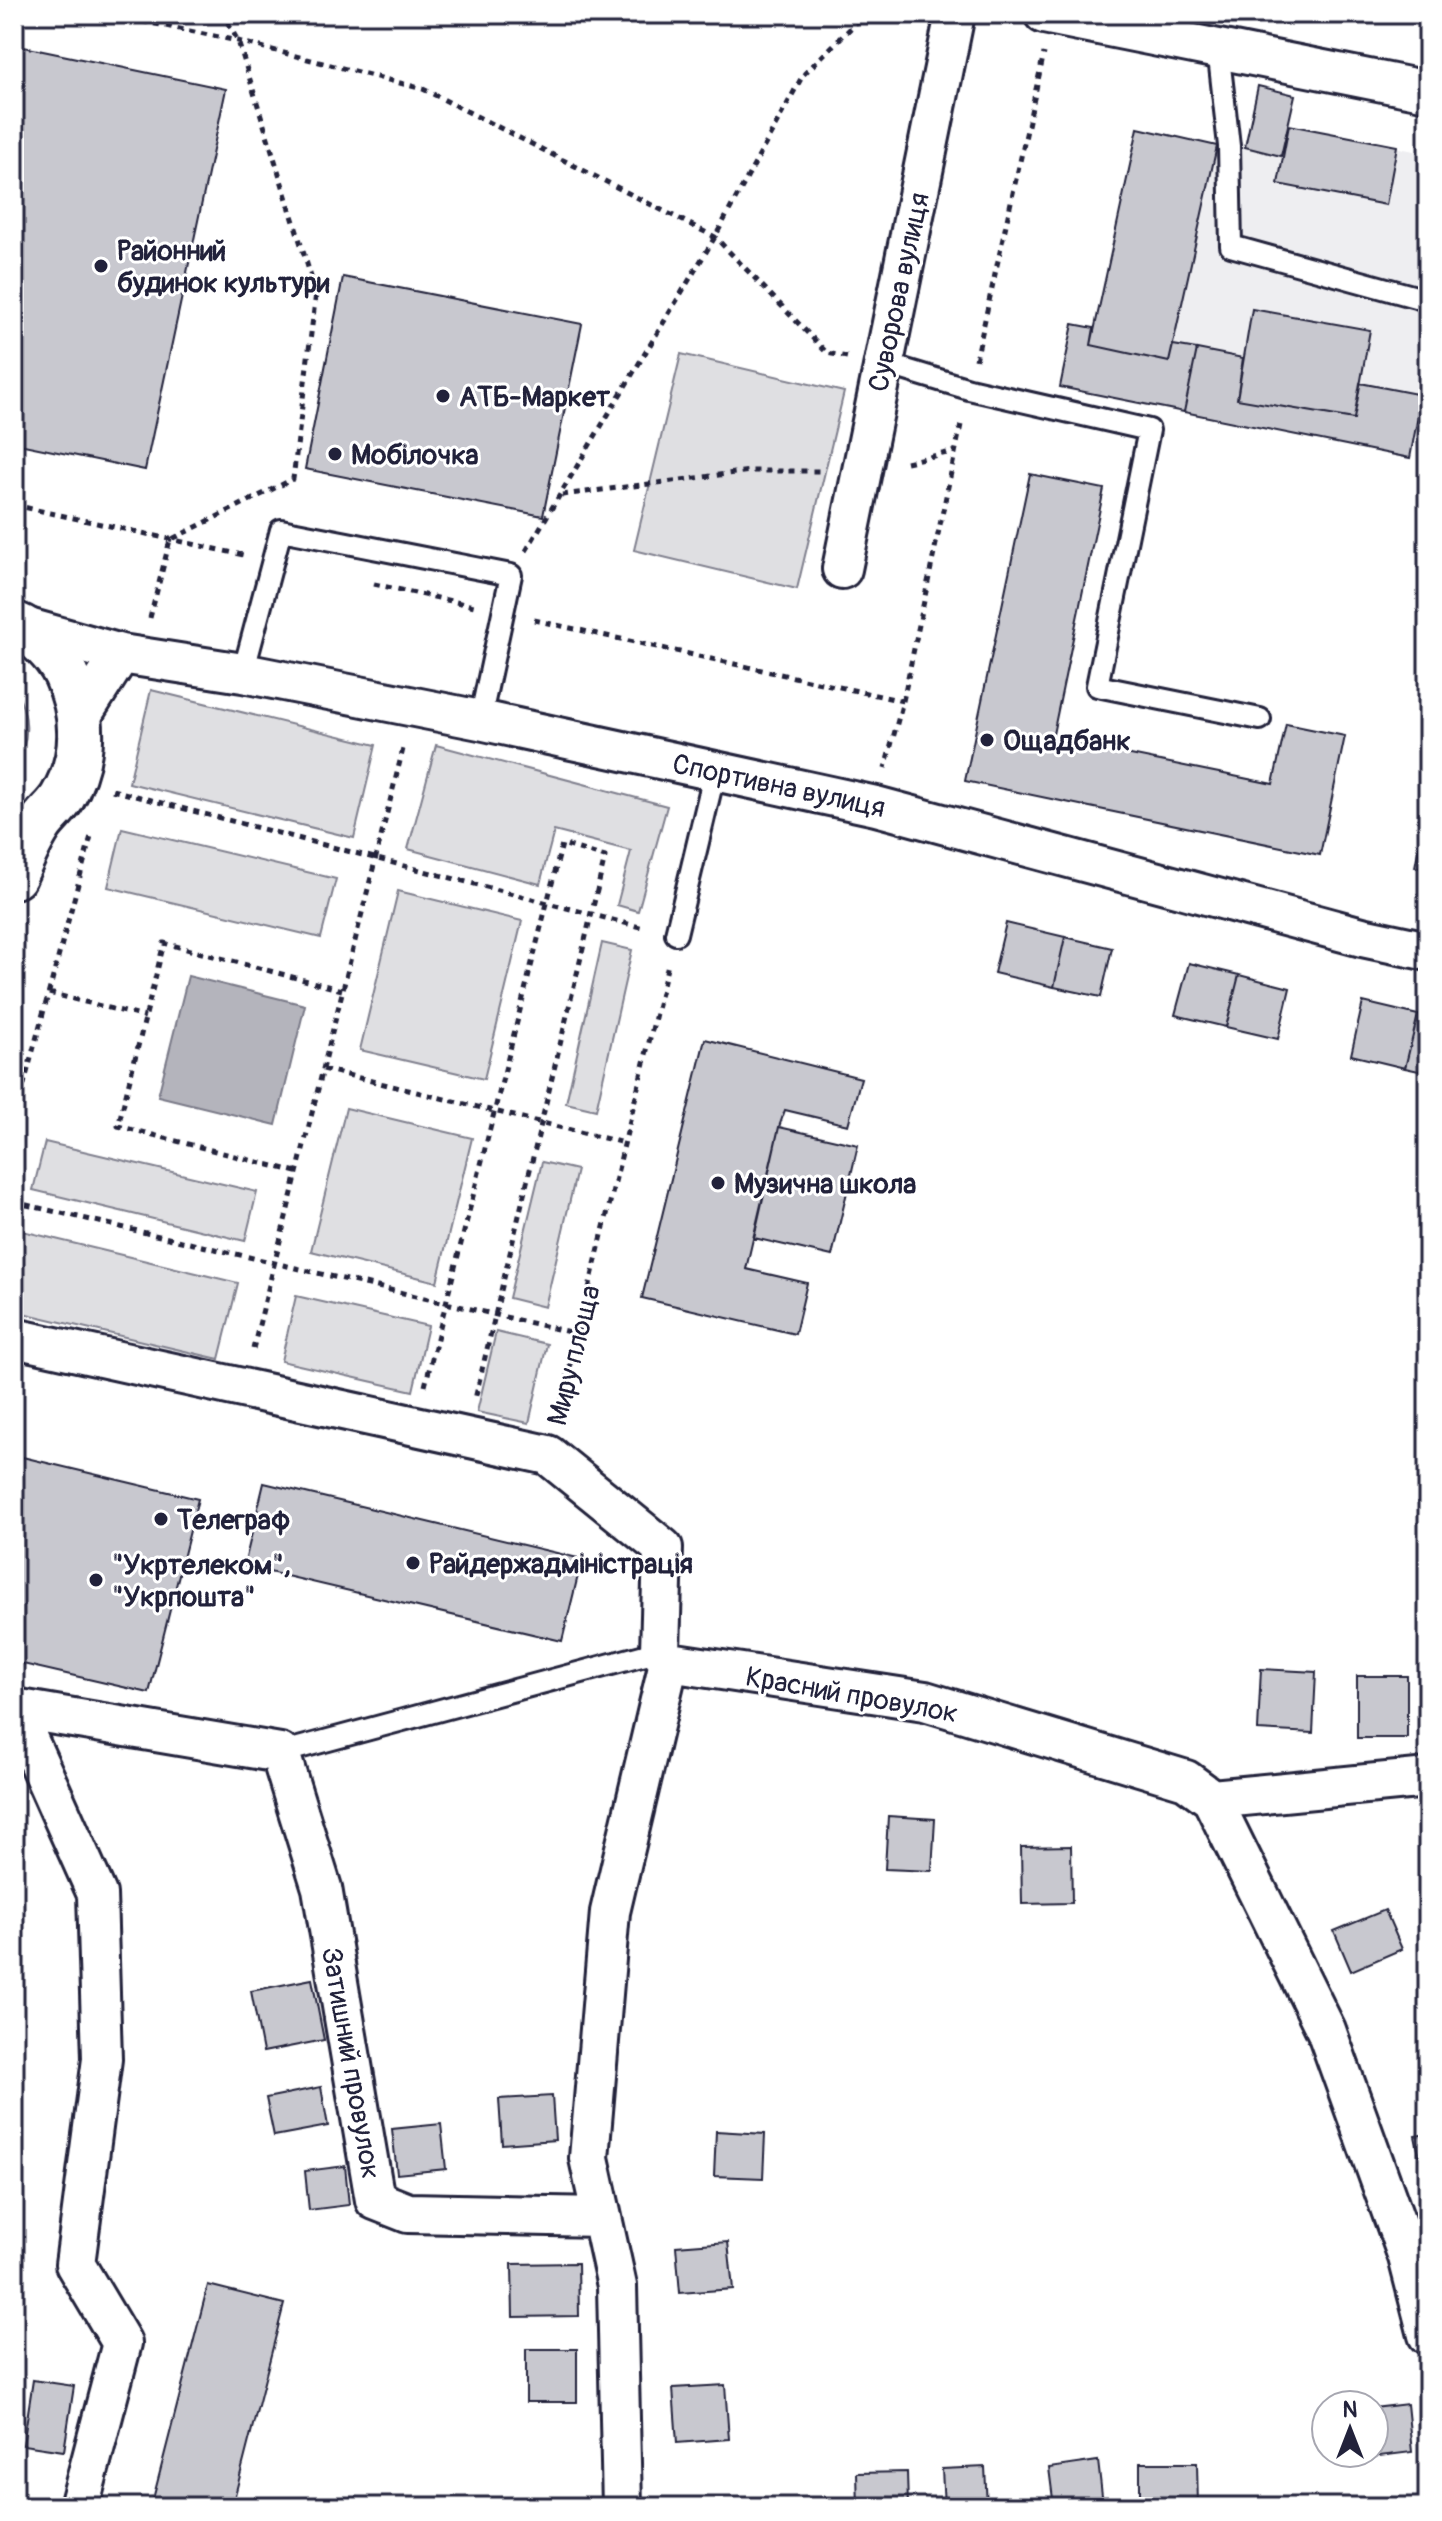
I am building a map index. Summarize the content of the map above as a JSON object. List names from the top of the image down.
{
  "streets": {
    "street": [
      "Суворова вулиця",
      "Спортивна вулиця",
      "Миру площа",
      "Красний провулок",
      "Затишний провулок"
    ]
  },
  "places": [
    "Районний будинок культури",
    "АТБ-Маркет",
    "Мобілочка",
    "Ощадбанк",
    "Музична школа",
    "Телеграф",
    "Райдержадміністрація",
    "\"Укртелеком\", \"Укрпошта\""
  ],
  "north": "top"
}
